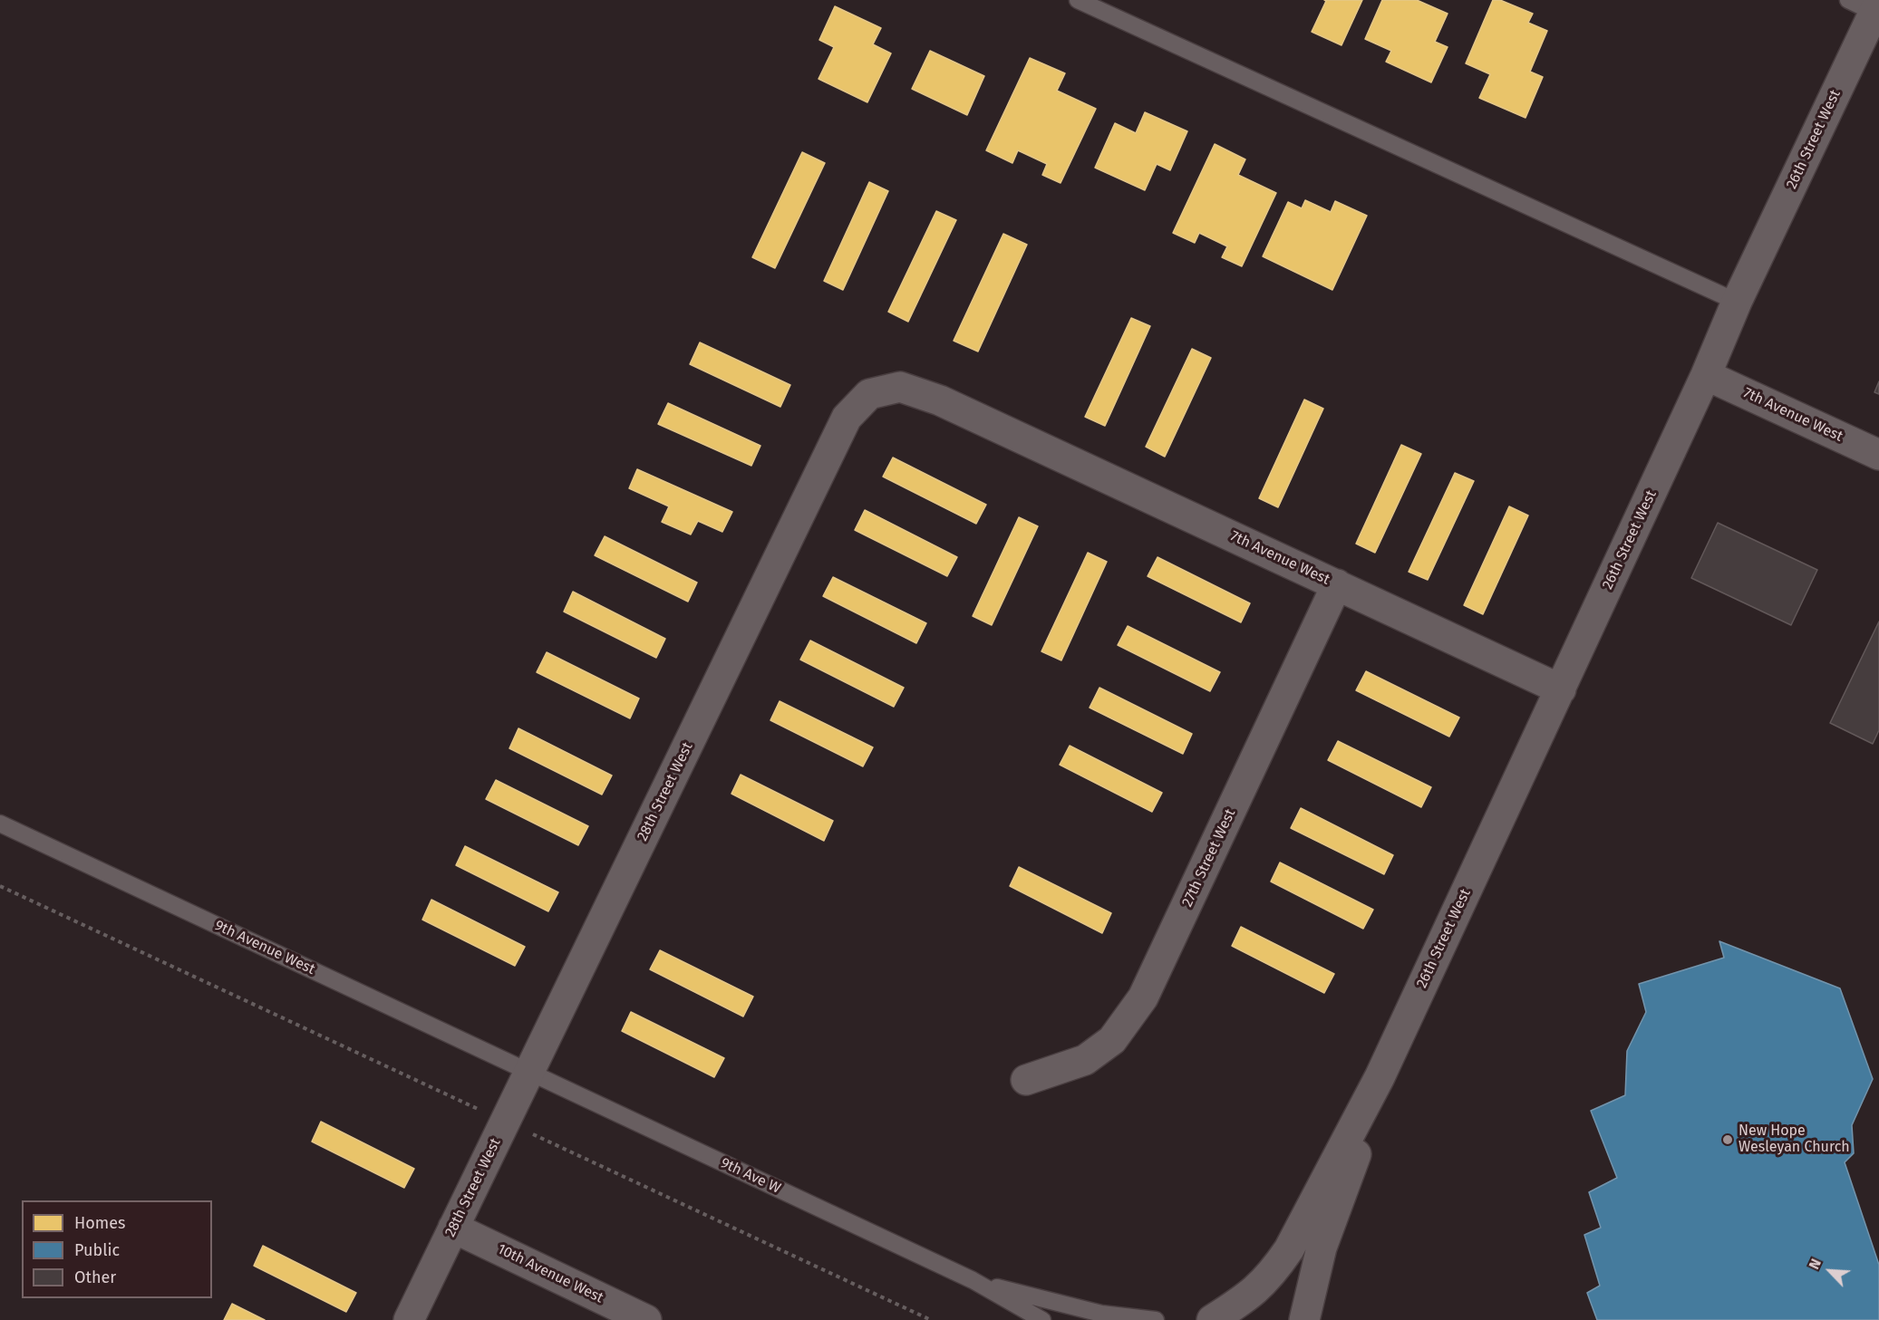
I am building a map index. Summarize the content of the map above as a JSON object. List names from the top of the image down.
{
  "streets": {
    "street": [
      "26th Street West",
      "7th Avenue West",
      "28th Street West",
      "27th Street West",
      "10th Avenue West"
    ],
    "lane": ["9th Avenue West", "9th Ave W"]
  },
  "crossings": [
    ["26th Street West", "7th Avenue West"],
    ["7th Avenue West", "28th Street West"],
    ["7th Avenue West", "27th Street West"],
    ["28th Street West", "9th Avenue West"],
    ["28th Street West", "9th Ave W"],
    ["28th Street West", "10th Avenue West"],
    ["9th Avenue West", "9th Ave W"]
  ],
  "places": ["New Hope Wesleyan Church"],
  "legend": ["Homes", "Public", "Other"],
  "north": "top left"
}
